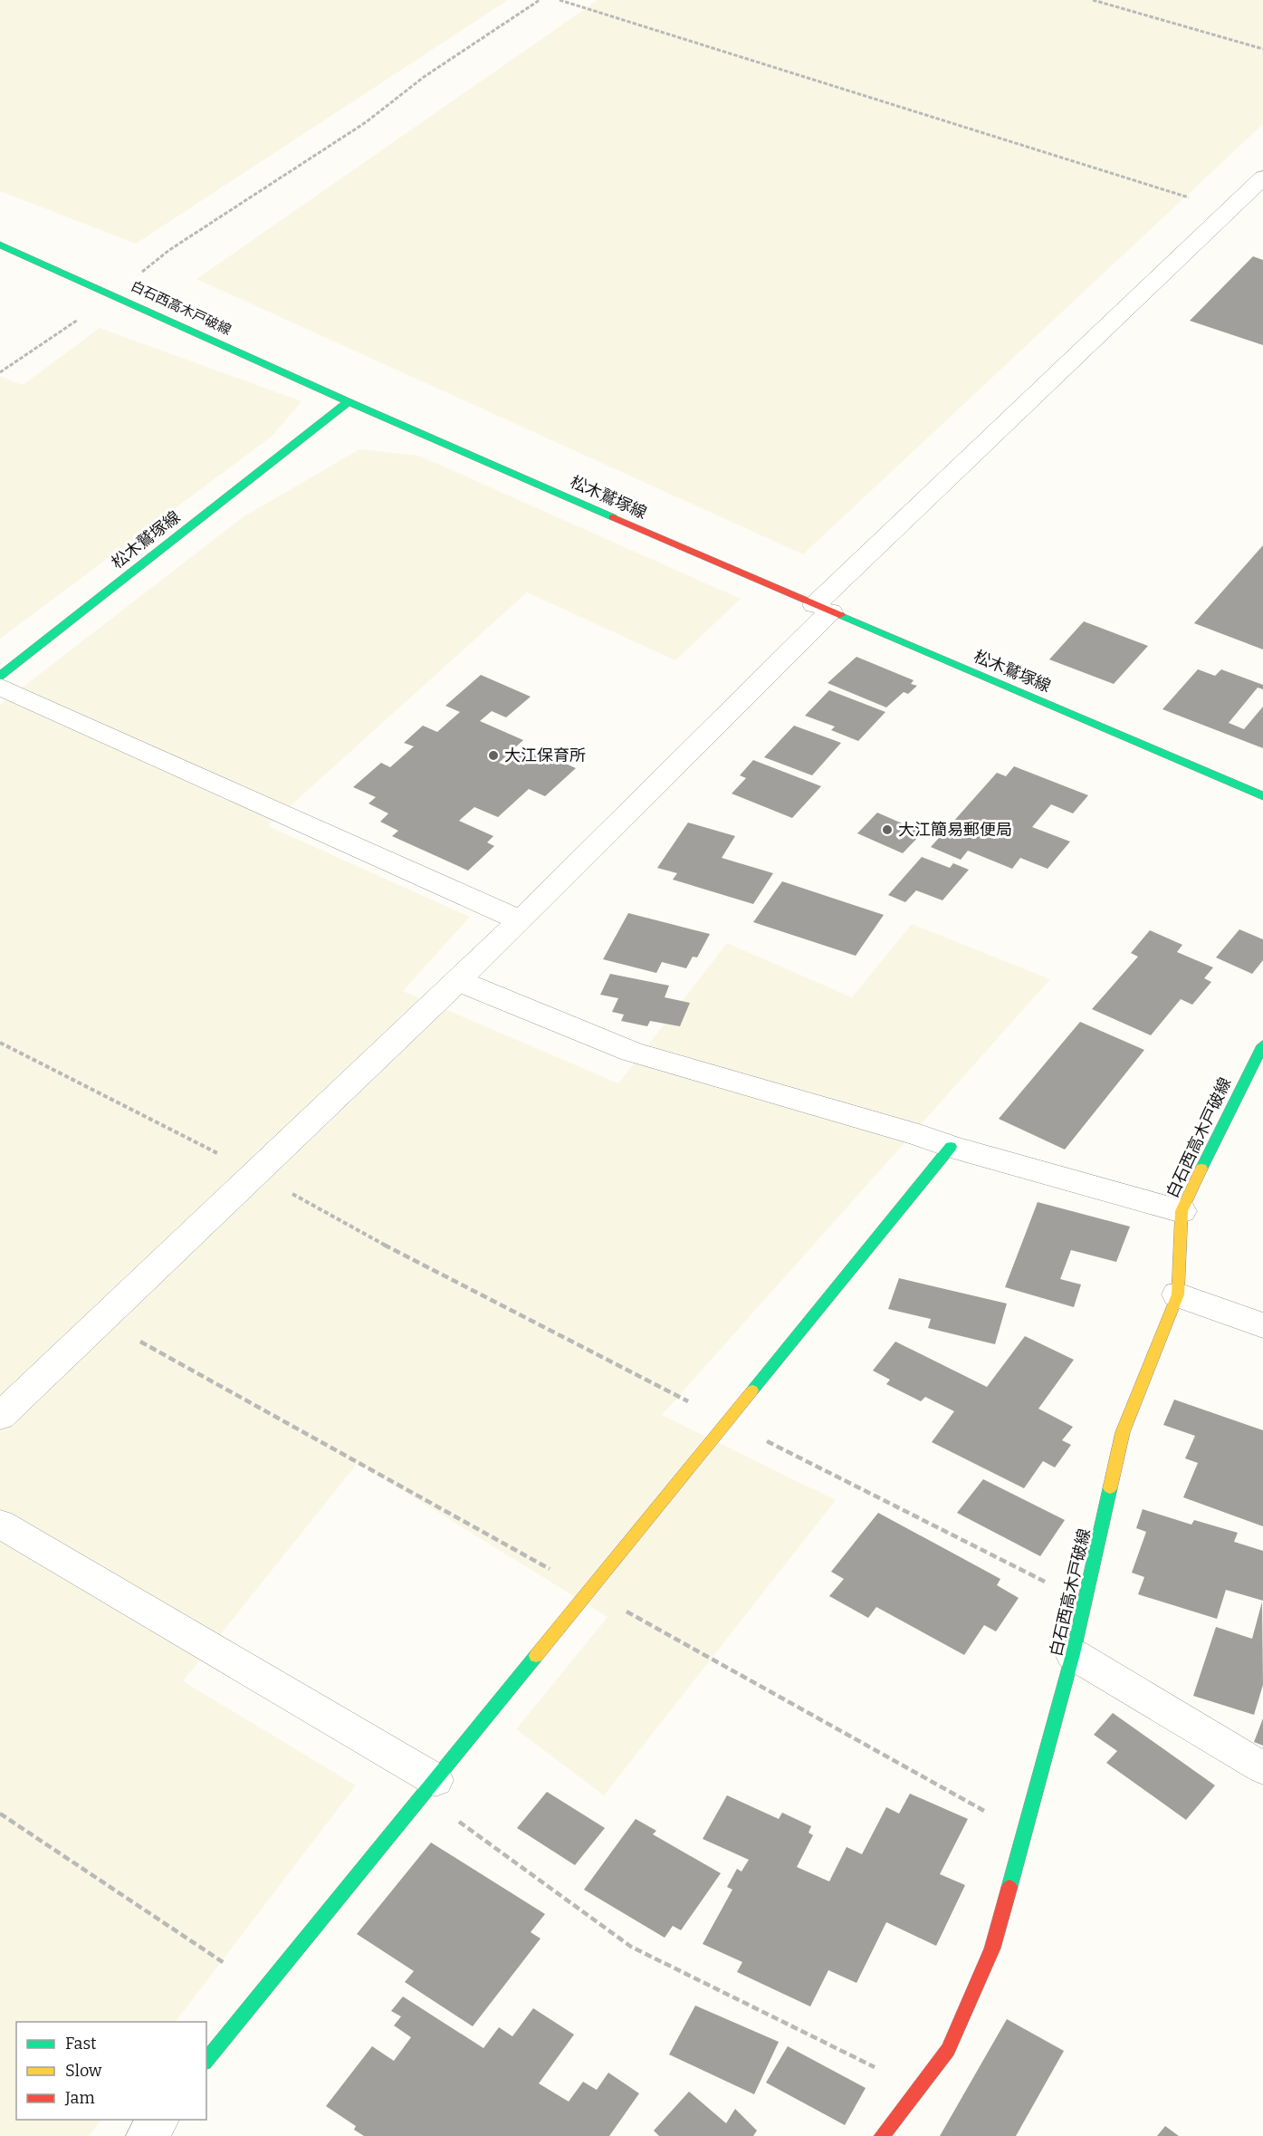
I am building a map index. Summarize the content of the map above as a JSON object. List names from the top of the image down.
{
  "streets": {
    "main road": ["白石西高木戸破線", "松木鷲塚線"]
  },
  "crossings": [
    ["白石西高木戸破線", "松木鷲塚線"]
  ],
  "places": ["大江保育所", "大江簡易郵便局"],
  "legend": ["Fast", "Slow", "Jam"]
}
